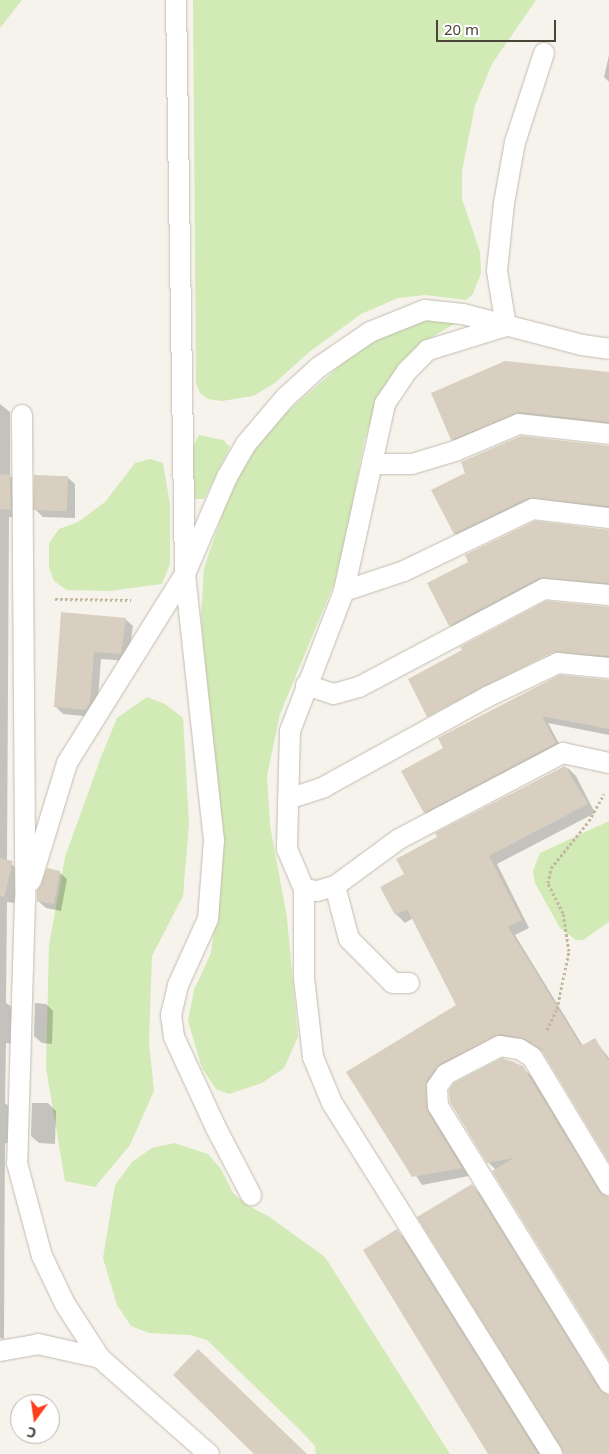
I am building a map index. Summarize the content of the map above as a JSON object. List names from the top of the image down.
{
  "scale_bar": "20 m",
  "north": "bottom"
}
